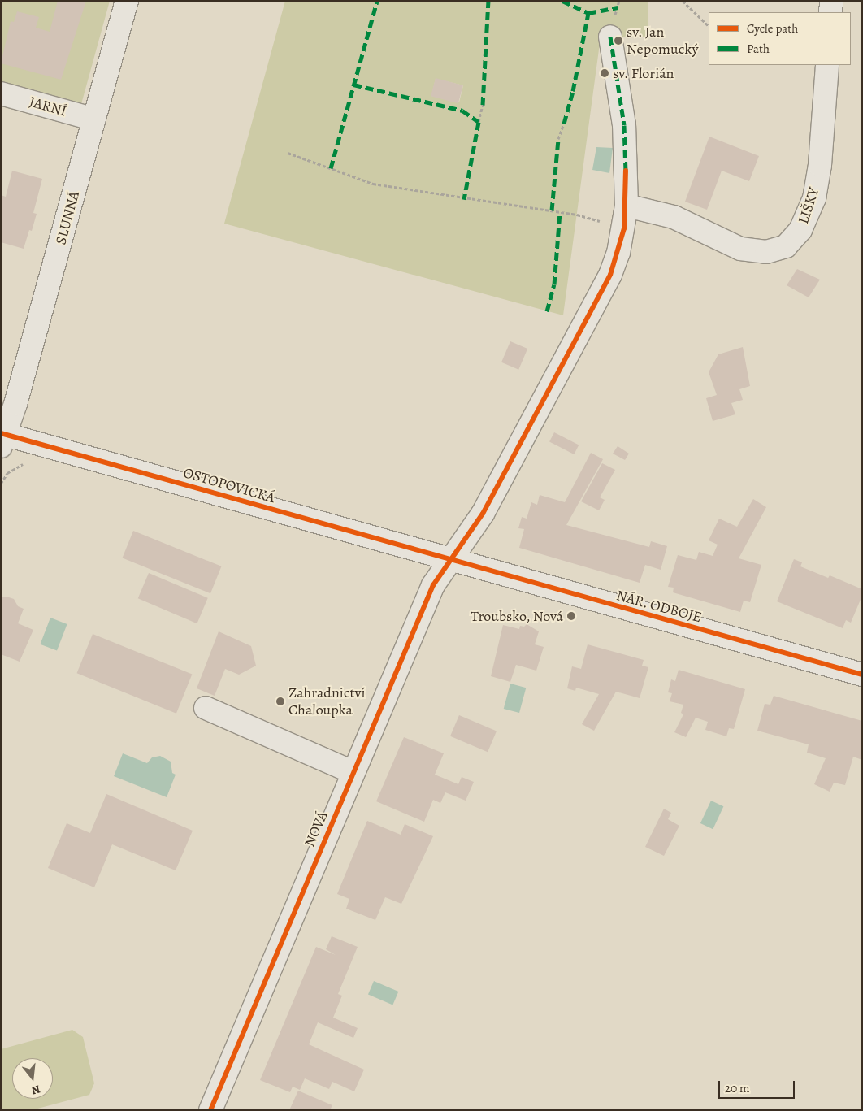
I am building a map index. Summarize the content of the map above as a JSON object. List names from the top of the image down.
{
  "streets": {
    "street": [
      "JARNÍ",
      "LIŠKY",
      "SLUNNÁ",
      "OSTOPOVICKÁ",
      "NÁR. ODBOJE",
      "NOVÁ"
    ]
  },
  "crossings": [
    ["JARNÍ", "SLUNNÁ"],
    ["LIŠKY", "NOVÁ"],
    ["SLUNNÁ", "OSTOPOVICKÁ"],
    ["OSTOPOVICKÁ", "NÁR. ODBOJE"],
    ["OSTOPOVICKÁ", "NOVÁ"],
    ["NÁR. ODBOJE", "NOVÁ"]
  ],
  "places": [
    "sv. Jan Nepomucký",
    "sv. Florián",
    "Troubsko, Nová",
    "Zahradnictví Chaloupka"
  ],
  "legend": ["Cycle path", "Path"],
  "scale_bar": "20 m",
  "north": "bottom"
}
